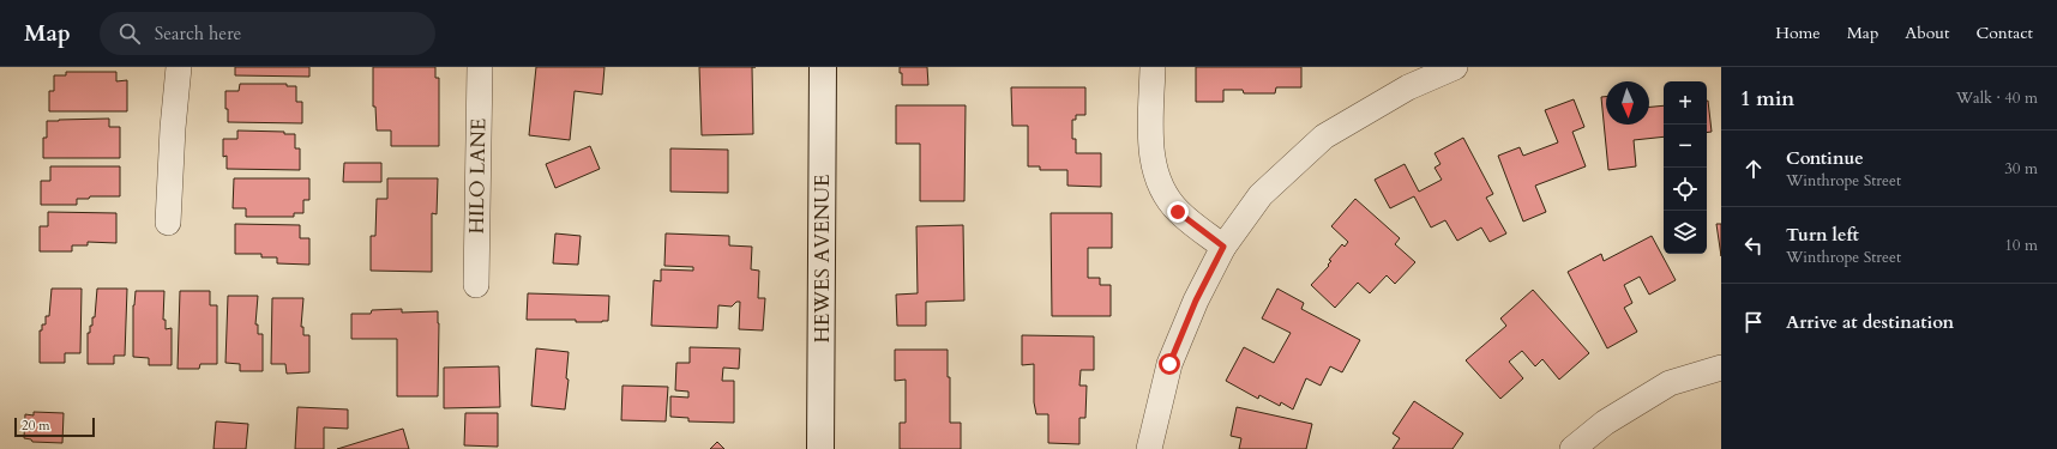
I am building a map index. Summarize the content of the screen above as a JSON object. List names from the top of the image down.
{
  "streets": {
    "street": ["HILO LANE", "HEWES AVENUE"]
  },
  "scale_bar": "20 m",
  "north": "bottom",
  "page": {
    "header": "Map",
    "search": "Search here",
    "nav": [
      "Home",
      "Map",
      "About",
      "Contact"
    ],
    "heading": ["1 min", "Walk · 40 m"],
    "map_buttons": ["+", "−"],
    "list": [
      ["Continue", "Winthrope Street", "30 m"],
      ["Turn left", "Winthrope Street", "10 m"],
      "Arrive at destination"
    ],
    "scale": "20 m"
  }
}
